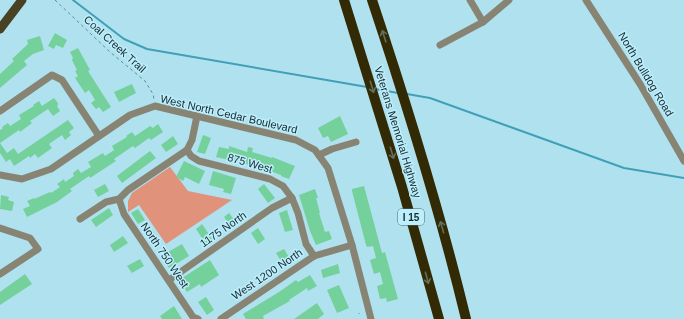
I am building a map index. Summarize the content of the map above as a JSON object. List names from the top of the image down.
{
  "streets": {
    "highway": ["Veterans Memorial Highway", "I 15"],
    "street": [
      "North Bulldog Road",
      "West North Cedar Boulevard",
      "875 West",
      "1175 North",
      "North 750 West",
      "West 1200 North"
    ],
    "path": ["Coal Creek Trail"]
  },
  "crossings": [
    ["Coal Creek Trail", "West North Cedar Boulevard"],
    ["West North Cedar Boulevard", "West 1200 North"],
    ["875 West", "1175 North"],
    ["875 West", "West 1200 North"],
    ["1175 North", "North 750 West"]
  ]
}
